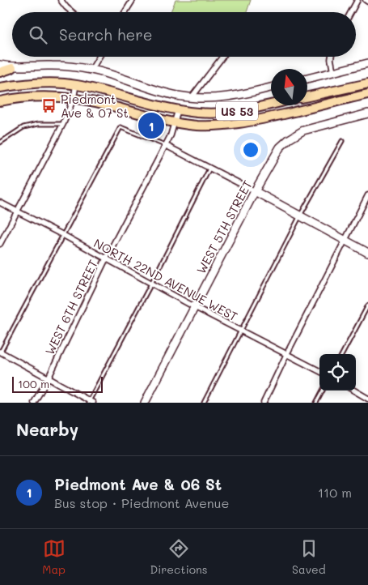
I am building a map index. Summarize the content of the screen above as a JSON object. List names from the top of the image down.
{
  "streets": {
    "highway": ["US 53"],
    "street": ["WEST 5TH STREET", "NORTH 22ND AVENUE WEST", "WEST 6TH STREET"]
  },
  "crossings": [
    ["US 53", "WEST 6TH STREET"],
    ["WEST 5TH STREET", "NORTH 22ND AVENUE WEST"],
    ["NORTH 22ND AVENUE WEST", "WEST 6TH STREET"]
  ],
  "places": {
    "bus stop": ["Piedmont Ave & 07 St"]
  },
  "scale_bar": "100 m",
  "north": "top",
  "page": {
    "search": "Search here",
    "pins": "1",
    "scale": "100 m",
    "heading": "Nearby",
    "list": [
      {
        "mark": "1",
        "name": "Piedmont Ave & 06 St",
        "note": "Bus stop · Piedmont Avenue",
        "value": "110 m"
      }
    ],
    "nav": ["Map", "Directions", "Saved"]
  }
}
